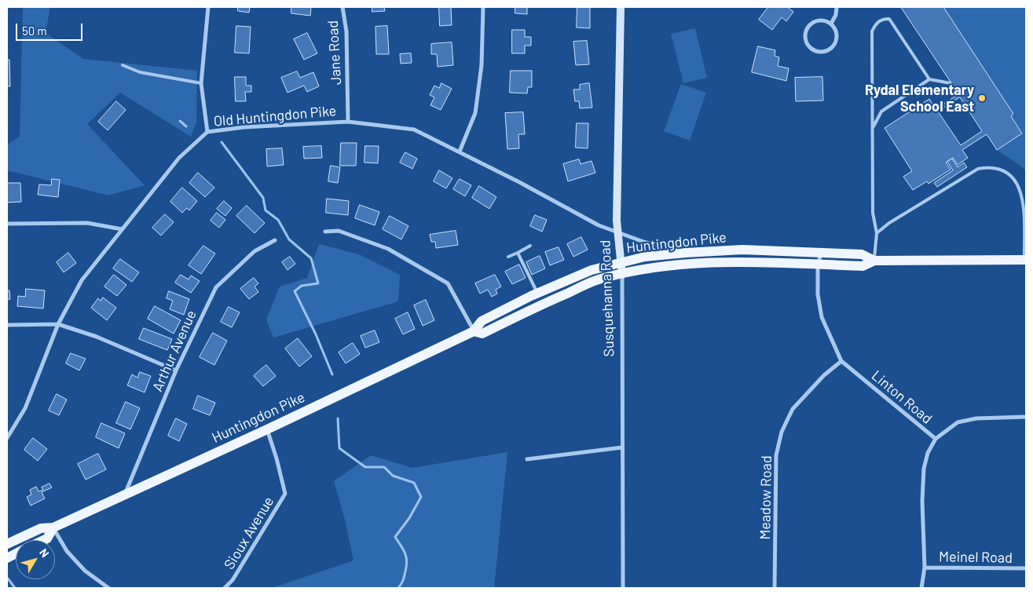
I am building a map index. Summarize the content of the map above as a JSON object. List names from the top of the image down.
{
  "streets": {
    "main road": ["Huntingdon Pike", "Susquehanna Road"],
    "street": [
      "Jane Road",
      "Old Huntingdon Pike",
      "Arthur Avenue",
      "Linton Road",
      "Meadow Road",
      "Sioux Avenue",
      "Meinel Road"
    ]
  },
  "crossings": [
    ["Jane Road", "Old Huntingdon Pike"],
    ["Old Huntingdon Pike", "Huntingdon Pike"],
    ["Old Huntingdon Pike", "Susquehanna Road"],
    ["Huntingdon Pike", "Susquehanna Road"],
    ["Huntingdon Pike", "Arthur Avenue"],
    ["Huntingdon Pike", "Linton Road"],
    ["Huntingdon Pike", "Sioux Avenue"],
    ["Linton Road", "Meadow Road"],
    ["Linton Road", "Meinel Road"]
  ],
  "places": ["Rydal Elementary School East"],
  "scale_bar": "50 m",
  "north": "top right"
}
